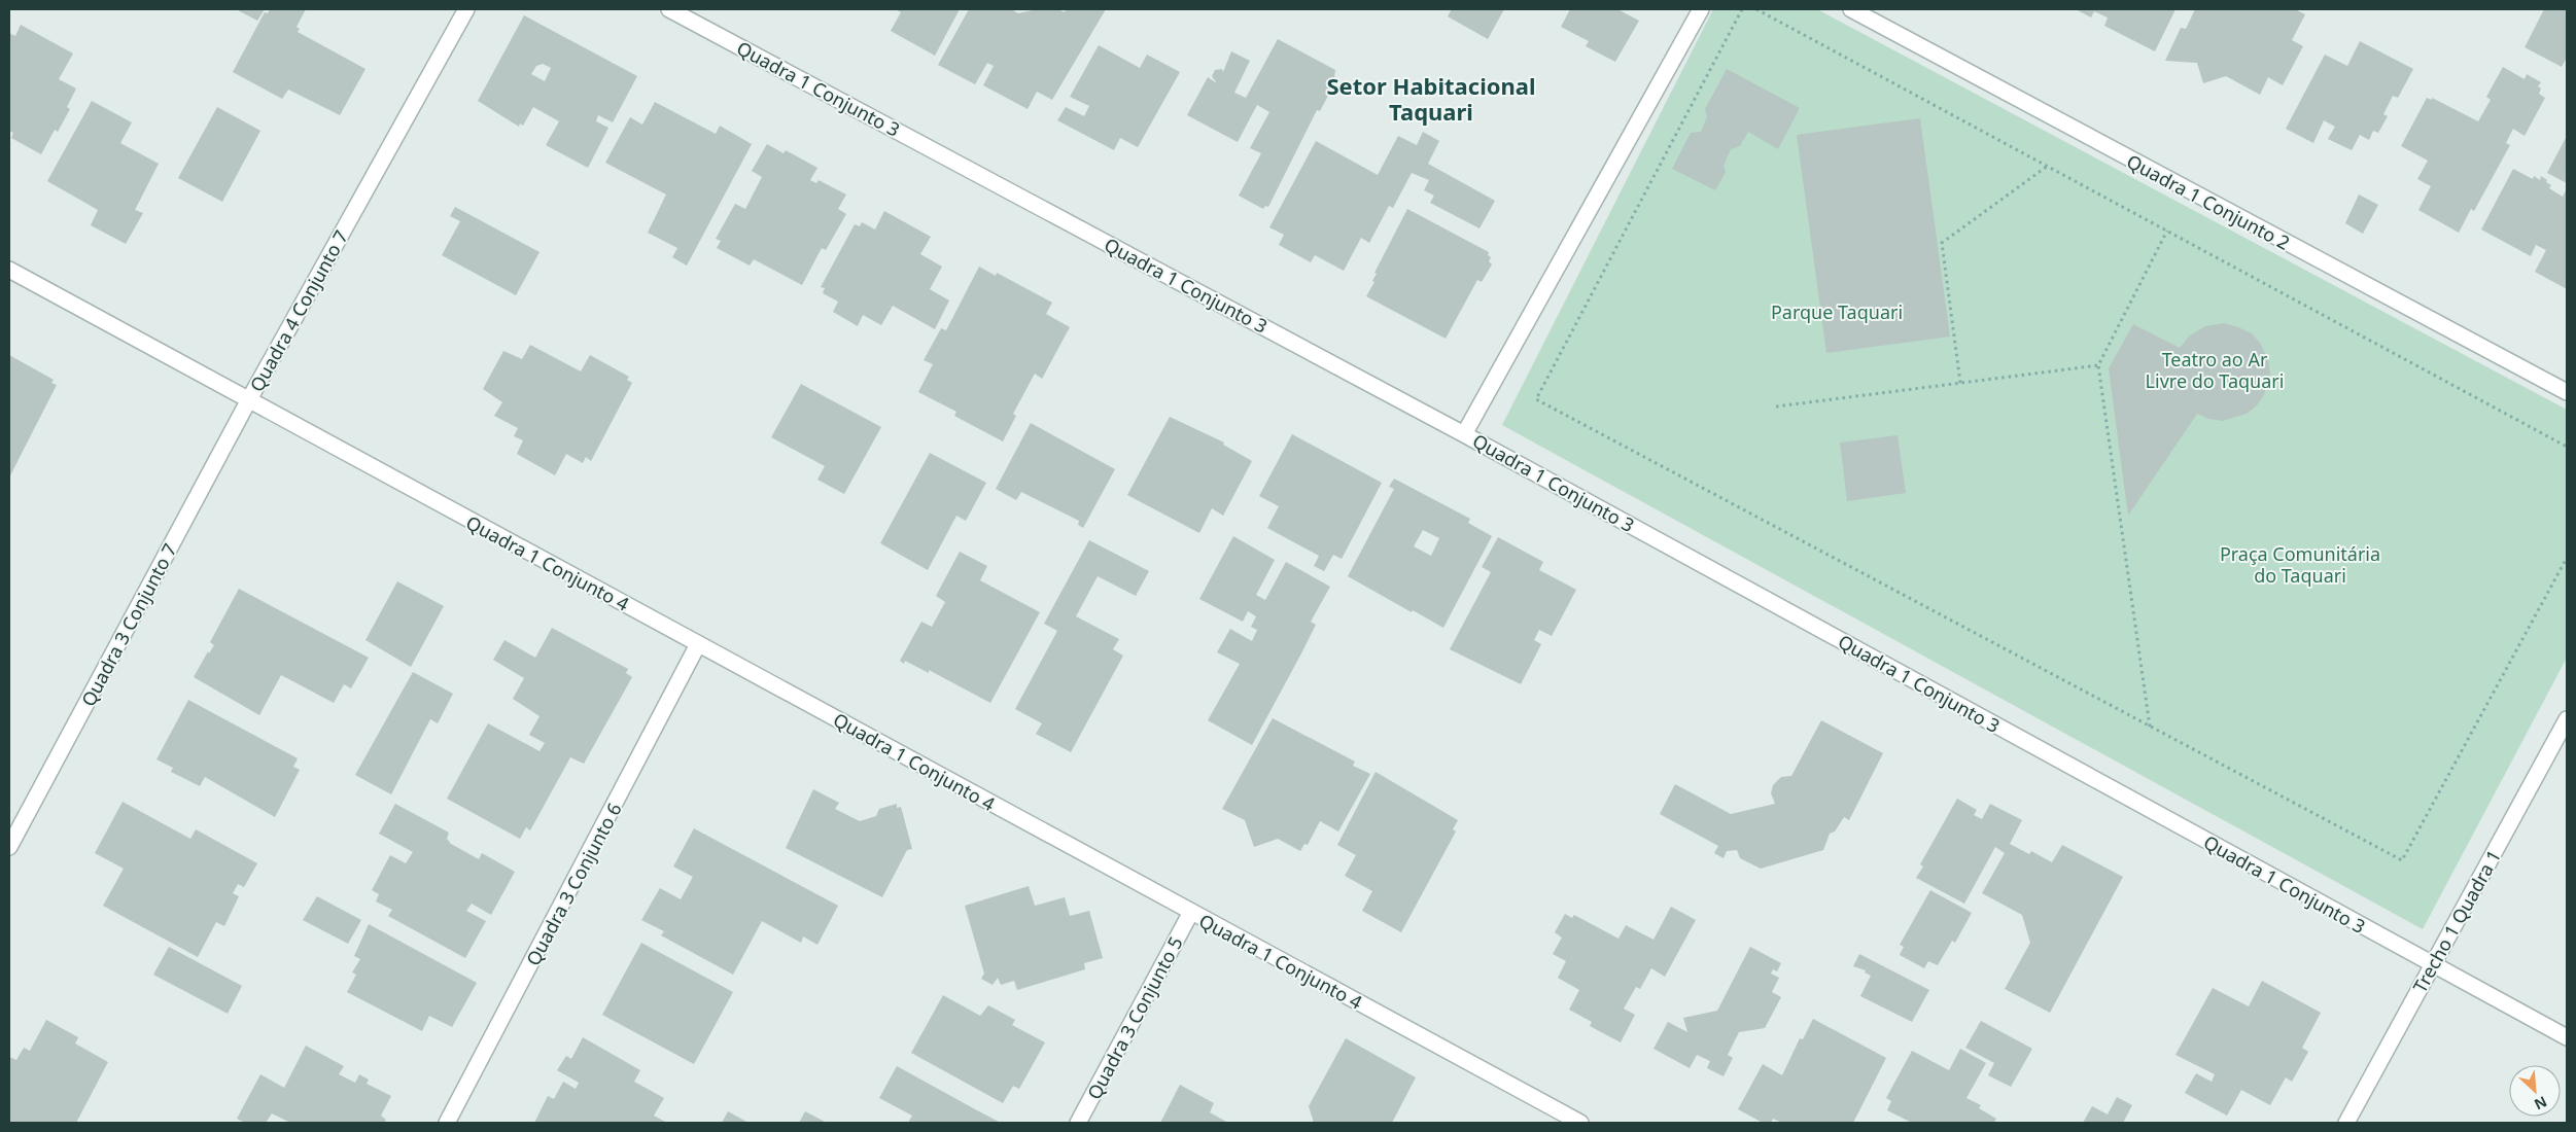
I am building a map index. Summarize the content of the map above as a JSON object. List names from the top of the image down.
{
  "streets": {
    "street": [
      "Quadra 1 Conjunto 3",
      "Quadra 1 Conjunto 2",
      "Quadra 4 Conjunto 7",
      "Quadra 1 Conjunto 4",
      "Quadra 3 Conjunto 7",
      "Quadra 3 Conjunto 6",
      "Trecho 1 Quadra 1",
      "Quadra 3 Conjunto 5"
    ]
  },
  "crossings": [
    ["Quadra 1 Conjunto 3", "Trecho 1 Quadra 1"],
    ["Quadra 4 Conjunto 7", "Quadra 1 Conjunto 4"],
    ["Quadra 4 Conjunto 7", "Quadra 3 Conjunto 7"],
    ["Quadra 1 Conjunto 4", "Quadra 3 Conjunto 7"],
    ["Quadra 1 Conjunto 4", "Quadra 3 Conjunto 6"],
    ["Quadra 1 Conjunto 4", "Quadra 3 Conjunto 5"]
  ],
  "districts": ["Setor Habitacional Taquari"],
  "parks": ["Parque Taquari", "Teatro ao Ar Livre do Taquari", "Praça Comunitária do Taquari"],
  "north": "bottom right"
}
